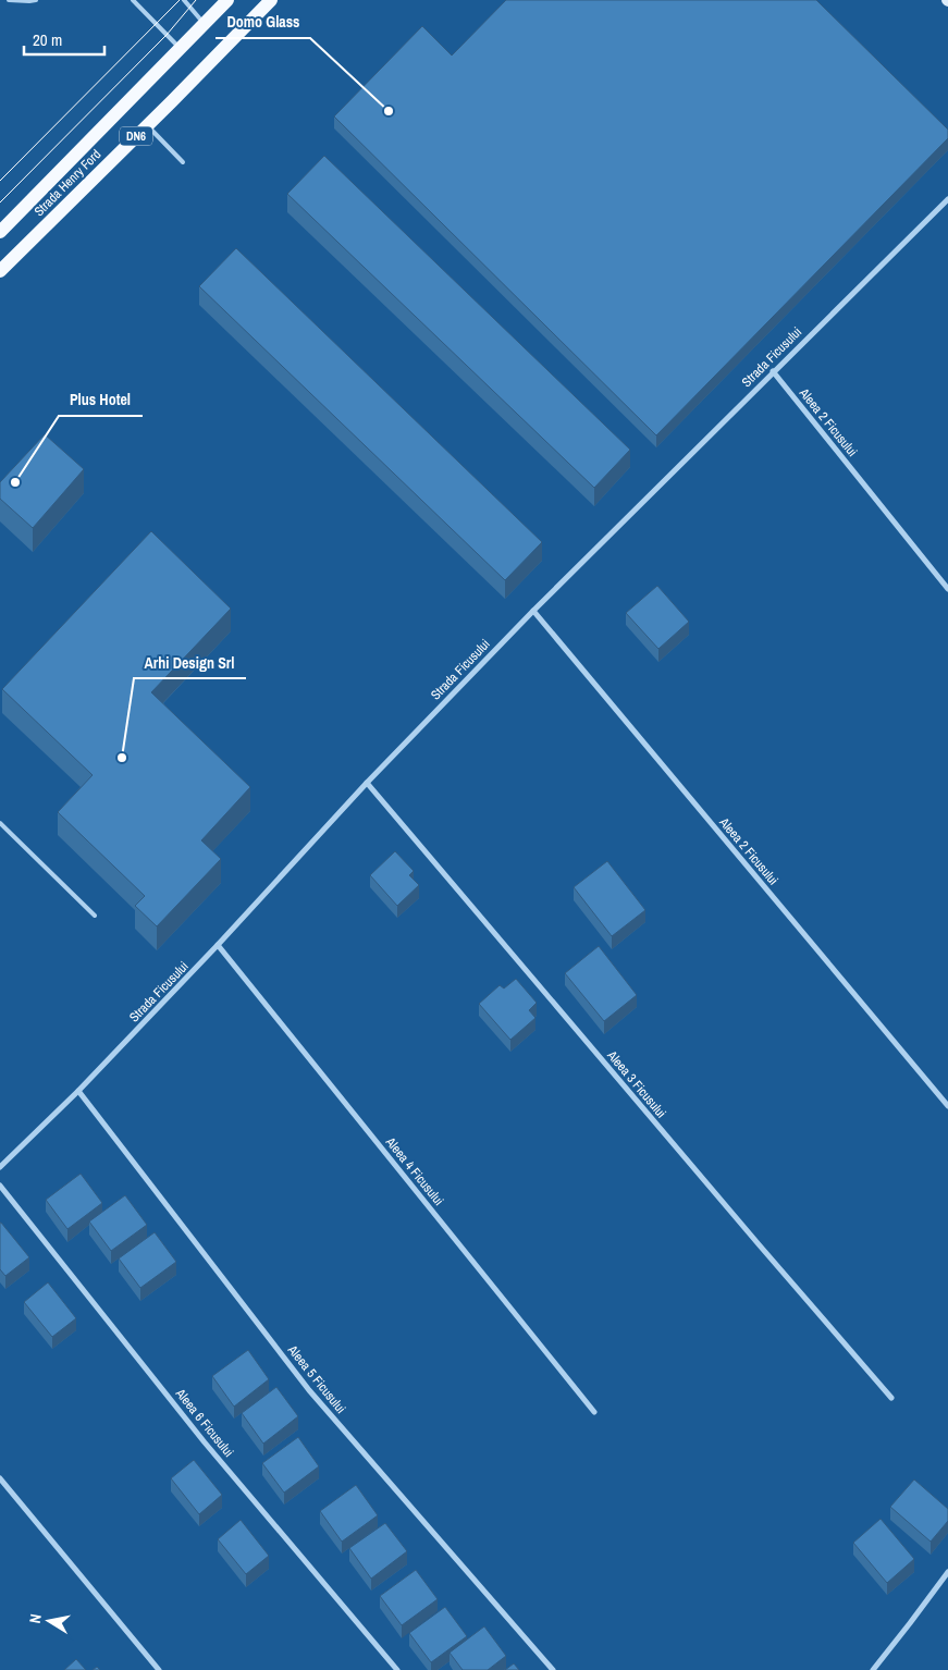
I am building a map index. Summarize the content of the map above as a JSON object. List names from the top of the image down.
{
  "streets": {
    "main road": ["DN6", "Strada Henry Ford"],
    "street": [
      "Strada Ficusului",
      "Aleea 2 Ficusului",
      "Aleea 3 Ficusului",
      "Aleea 4 Ficusului",
      "Aleea 5 Ficusului",
      "Aleea 6 Ficusului"
    ]
  },
  "crossings": [
    ["Strada Ficusului", "Aleea 2 Ficusului"],
    ["Strada Ficusului", "Aleea 3 Ficusului"],
    ["Strada Ficusului", "Aleea 4 Ficusului"],
    ["Strada Ficusului", "Aleea 5 Ficusului"]
  ],
  "places": ["Domo Glass", "Plus Hotel", "Arhi Design Srl"],
  "scale_bar": "20 m",
  "north": "left"
}
